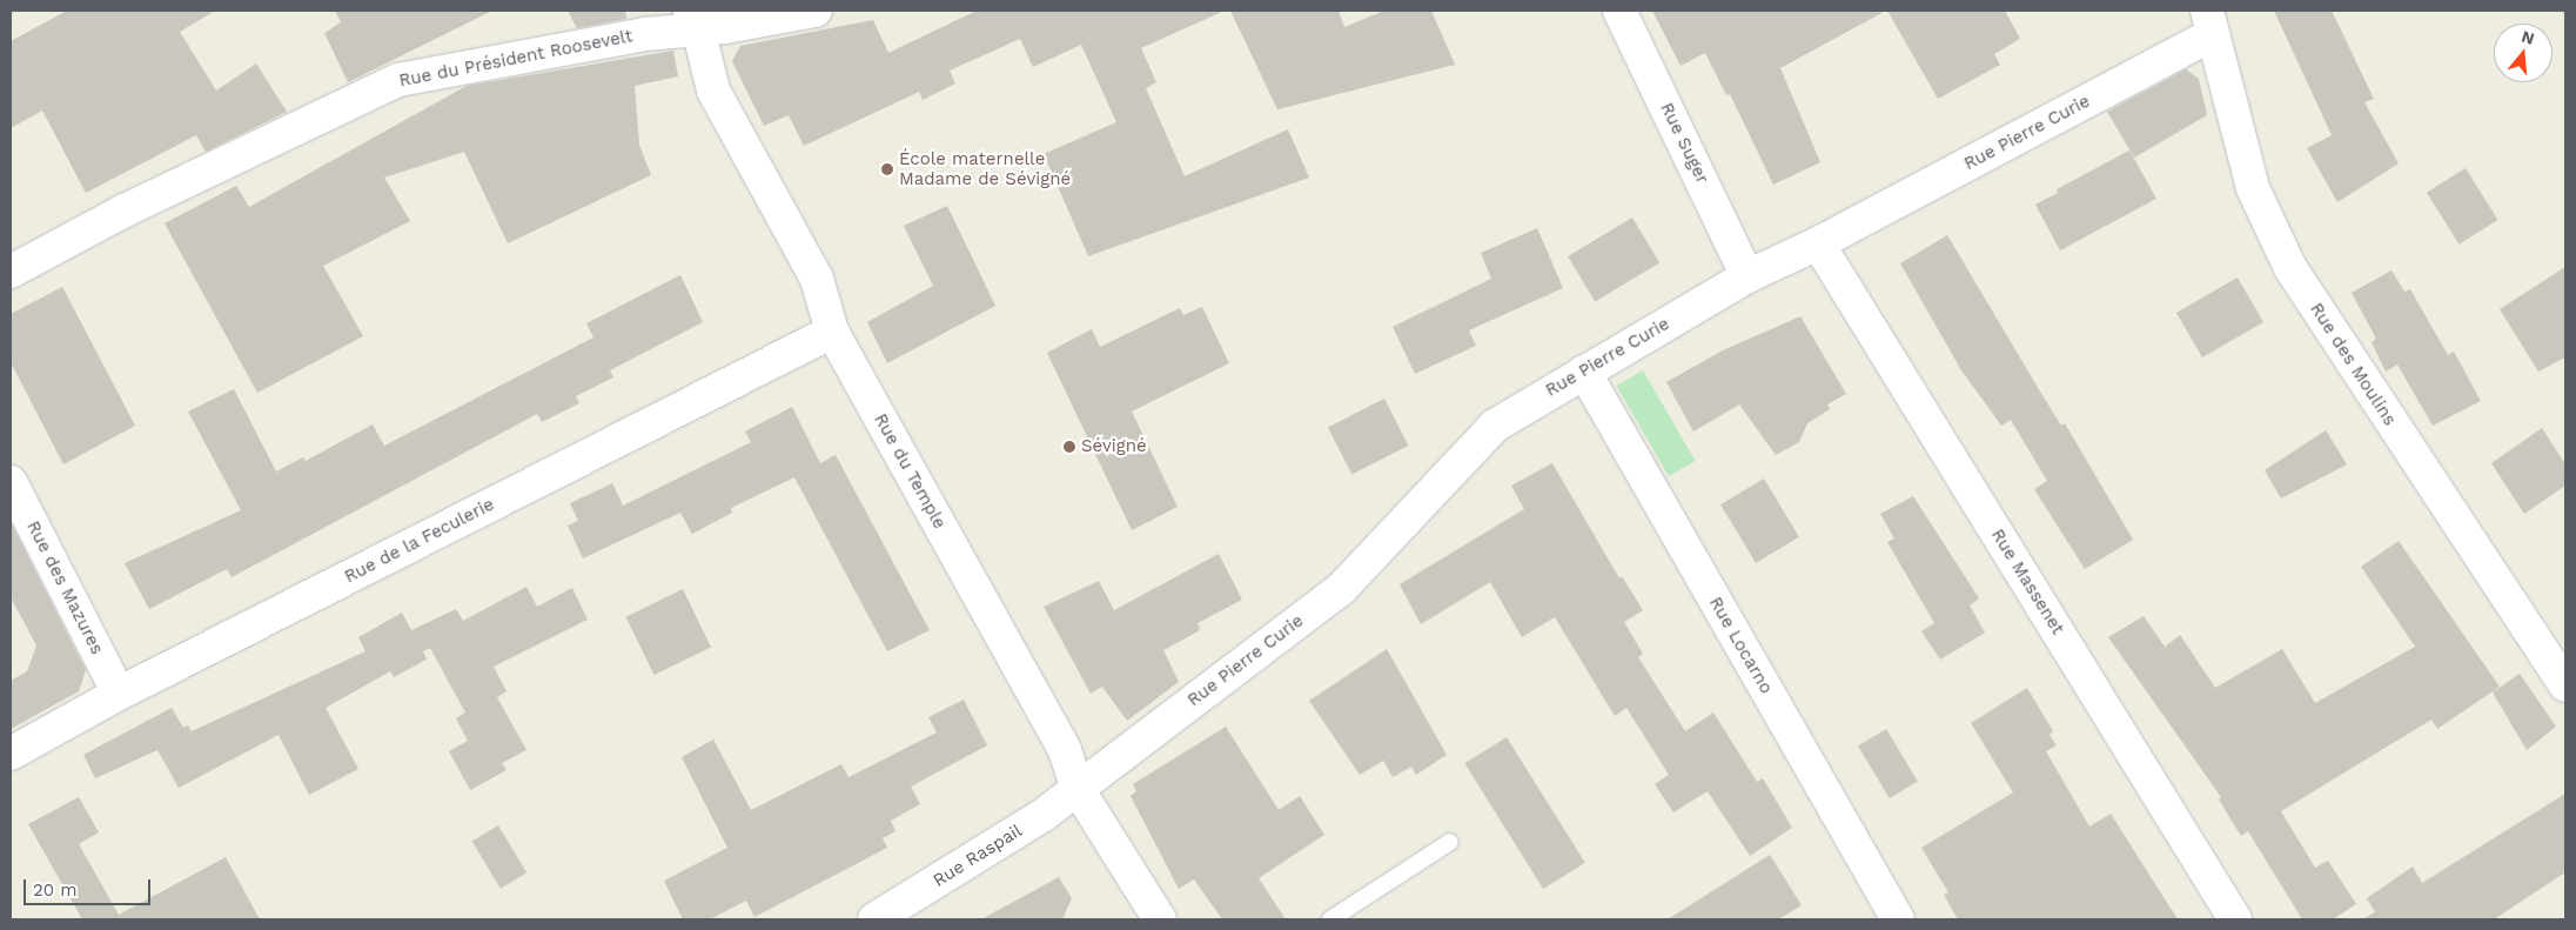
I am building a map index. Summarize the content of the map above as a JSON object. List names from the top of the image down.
{
  "streets": {
    "street": [
      "Rue du Président Roosevelt",
      "Rue Pierre Curie",
      "Rue Suger",
      "Rue des Moulins",
      "Rue du Temple",
      "Rue de la Feculerie",
      "Rue Massenet",
      "Rue des Mazures",
      "Rue Locarno",
      "Rue Raspail"
    ]
  },
  "crossings": [
    ["Rue du Président Roosevelt", "Rue du Temple"],
    ["Rue Pierre Curie", "Rue Suger"],
    ["Rue Pierre Curie", "Rue des Moulins"],
    ["Rue Pierre Curie", "Rue du Temple"],
    ["Rue Pierre Curie", "Rue Massenet"],
    ["Rue Pierre Curie", "Rue Locarno"],
    ["Rue Pierre Curie", "Rue Raspail"],
    ["Rue du Temple", "Rue de la Feculerie"],
    ["Rue du Temple", "Rue Raspail"],
    ["Rue de la Feculerie", "Rue des Mazures"]
  ],
  "places": ["École maternelle Madame de Sévigné", "Sévigné"],
  "scale_bar": "20 m",
  "north": "top"
}
